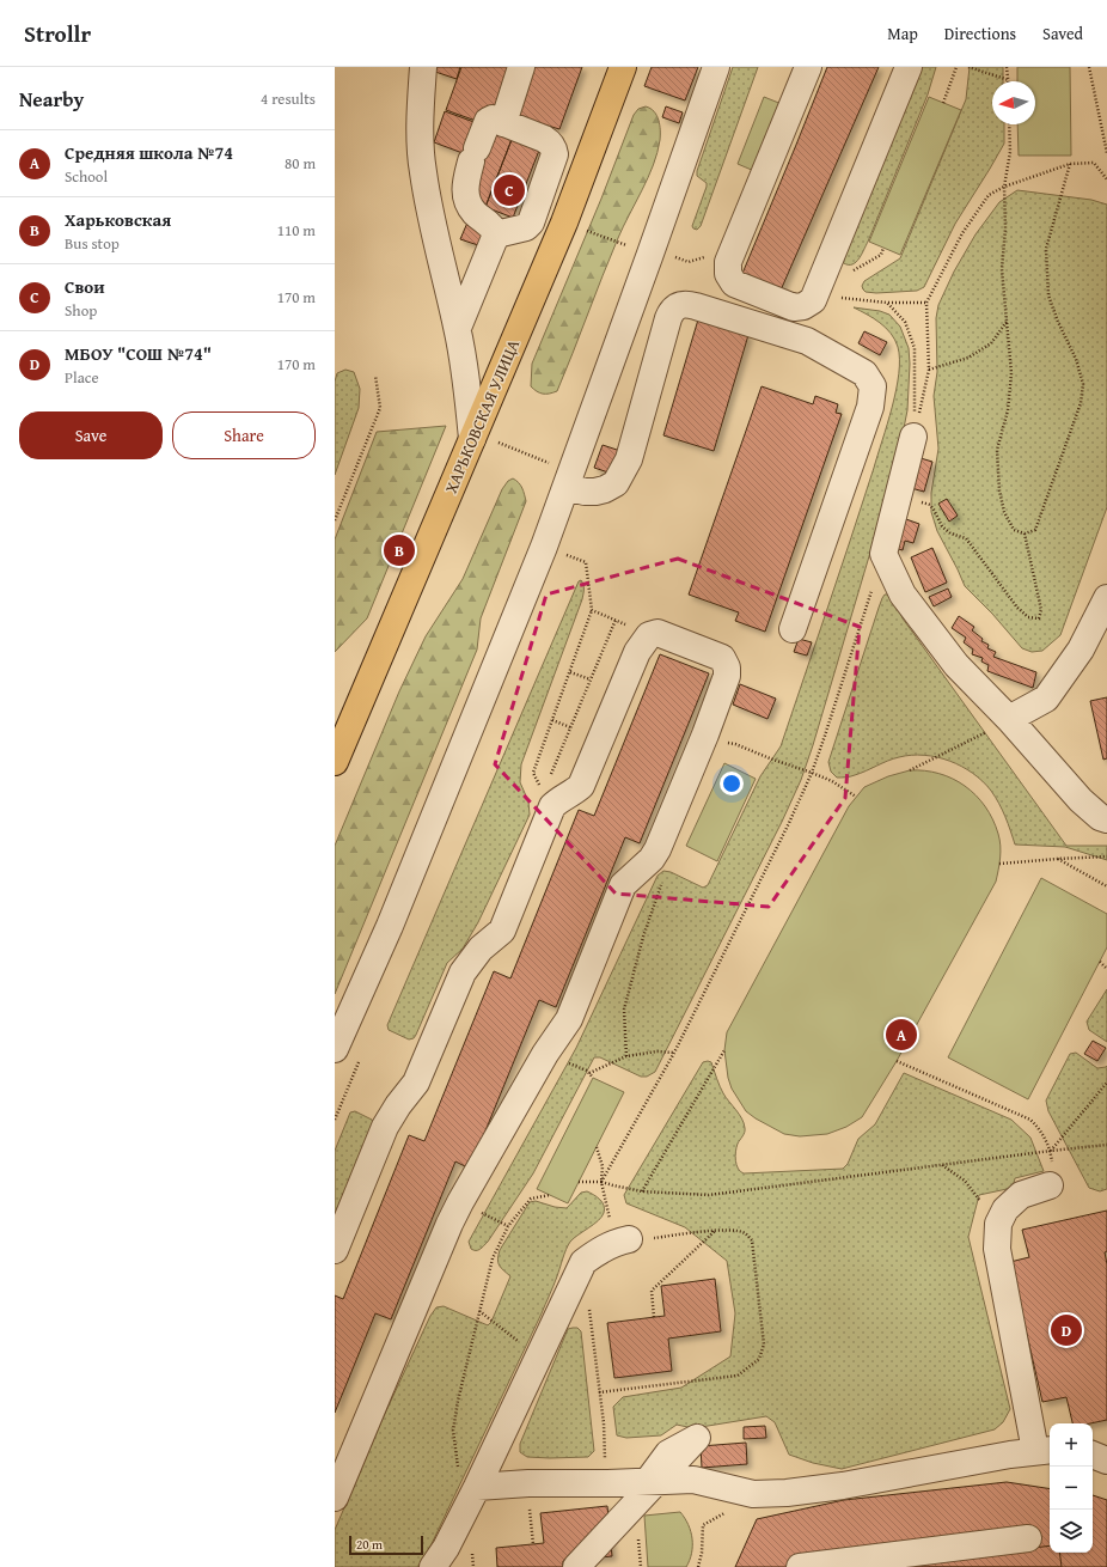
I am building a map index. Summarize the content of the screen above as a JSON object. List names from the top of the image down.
{
  "streets": {
    "main road": ["ХАРЬКОВСКАЯ УЛИЦА"]
  },
  "scale_bar": "20 m",
  "north": "left",
  "page": {
    "header": "Strollr",
    "nav": ["Map", "Directions", "Saved"],
    "heading": ["Nearby", "4 results"],
    "list": [
      {
        "mark": "A",
        "name": "Средняя школа №74",
        "note": "School",
        "value": "80 m"
      },
      {
        "mark": "B",
        "name": "Харьковская",
        "note": "Bus stop",
        "value": "110 m"
      },
      {
        "mark": "C",
        "name": "Свои",
        "note": "Shop",
        "value": "170 m"
      },
      {
        "mark": "D",
        "name": "МБОУ \"СОШ №74\"",
        "note": "Place",
        "value": "170 m"
      }
    ],
    "pins": [
      "C",
      "B",
      "A",
      "D"
    ],
    "buttons": ["Save", "Share"],
    "map_buttons": ["+", "−"],
    "scale": "20 m"
  }
}
